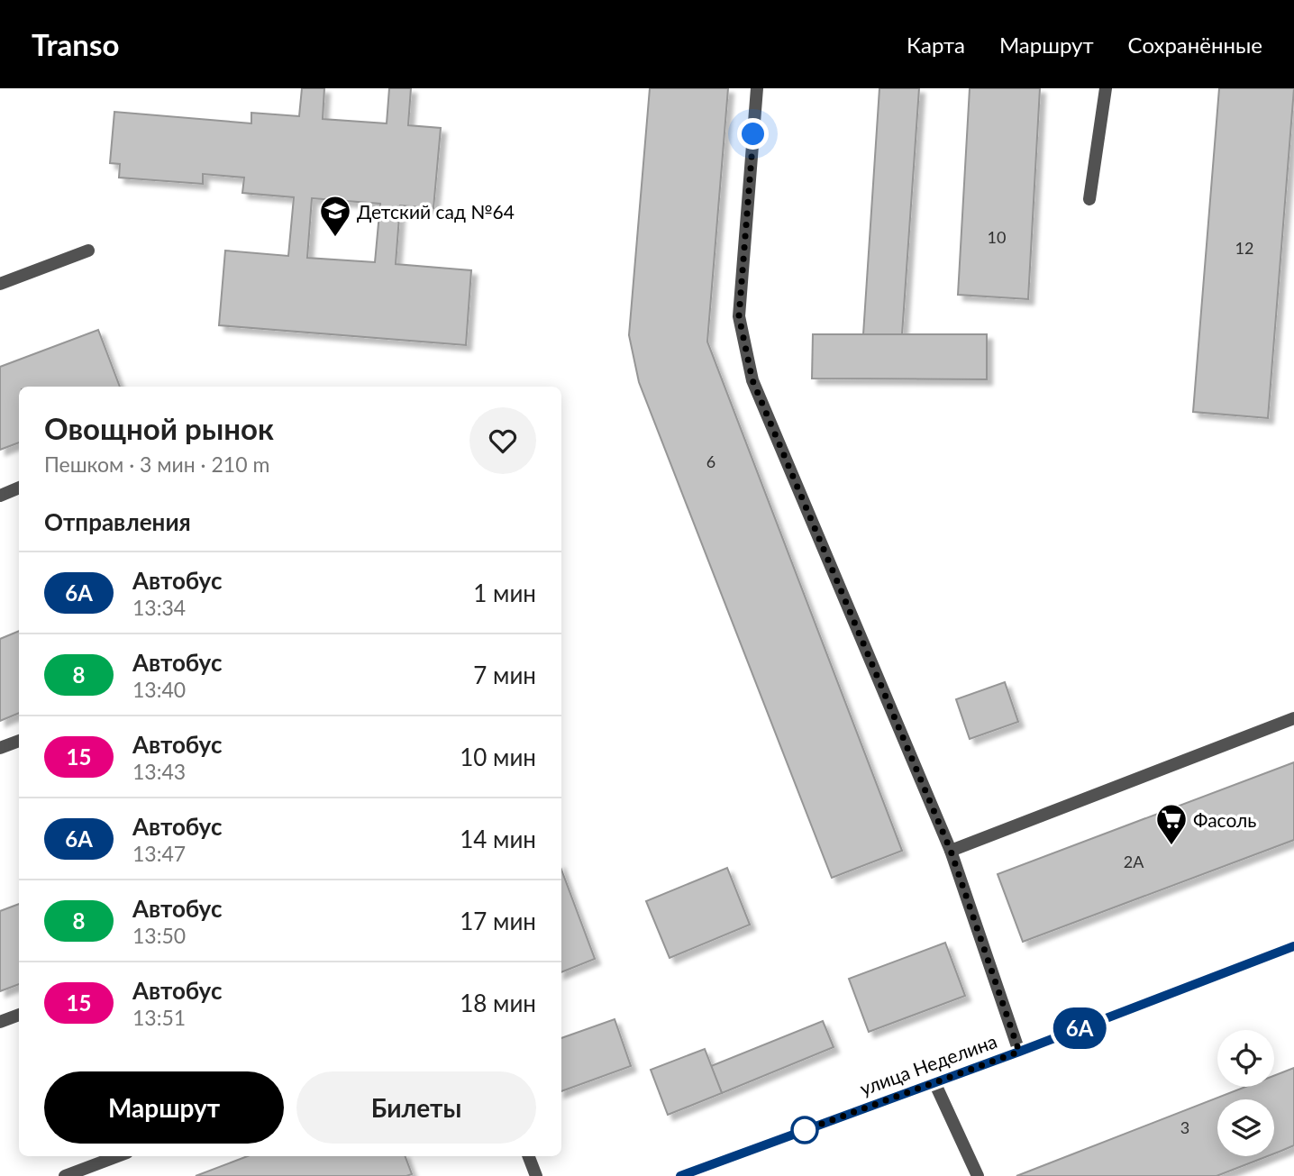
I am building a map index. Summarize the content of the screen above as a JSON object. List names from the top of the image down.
{
  "streets": {
    "street": ["улица Неделина"]
  },
  "places": {
    "school or university": ["Детский сад №64"],
    "supermarket": ["Фасоль"]
  },
  "lines": ["bus line 6А"],
  "house_numbers": [
    "10",
    "12",
    "6",
    "2А",
    "3"
  ],
  "page": {
    "header": "Transo",
    "nav": ["Карта", "Маршрут", "Сохранённые"],
    "on_map": "6А",
    "heading": [
      ["Овощной рынок", "Пешком · 3 мин · 210 m"],
      "Отправления"
    ],
    "list": [
      {
        "mark": "6А",
        "name": "Автобус",
        "note": "13:34",
        "value": "1 мин"
      },
      {
        "mark": "8",
        "name": "Автобус",
        "note": "13:40",
        "value": "7 мин"
      },
      {
        "mark": "15",
        "name": "Автобус",
        "note": "13:43",
        "value": "10 мин"
      },
      {
        "mark": "6А",
        "name": "Автобус",
        "note": "13:47",
        "value": "14 мин"
      },
      {
        "mark": "8",
        "name": "Автобус",
        "note": "13:50",
        "value": "17 мин"
      },
      {
        "mark": "15",
        "name": "Автобус",
        "note": "13:51",
        "value": "18 мин"
      }
    ],
    "buttons": ["Маршрут", "Билеты"]
  }
}
